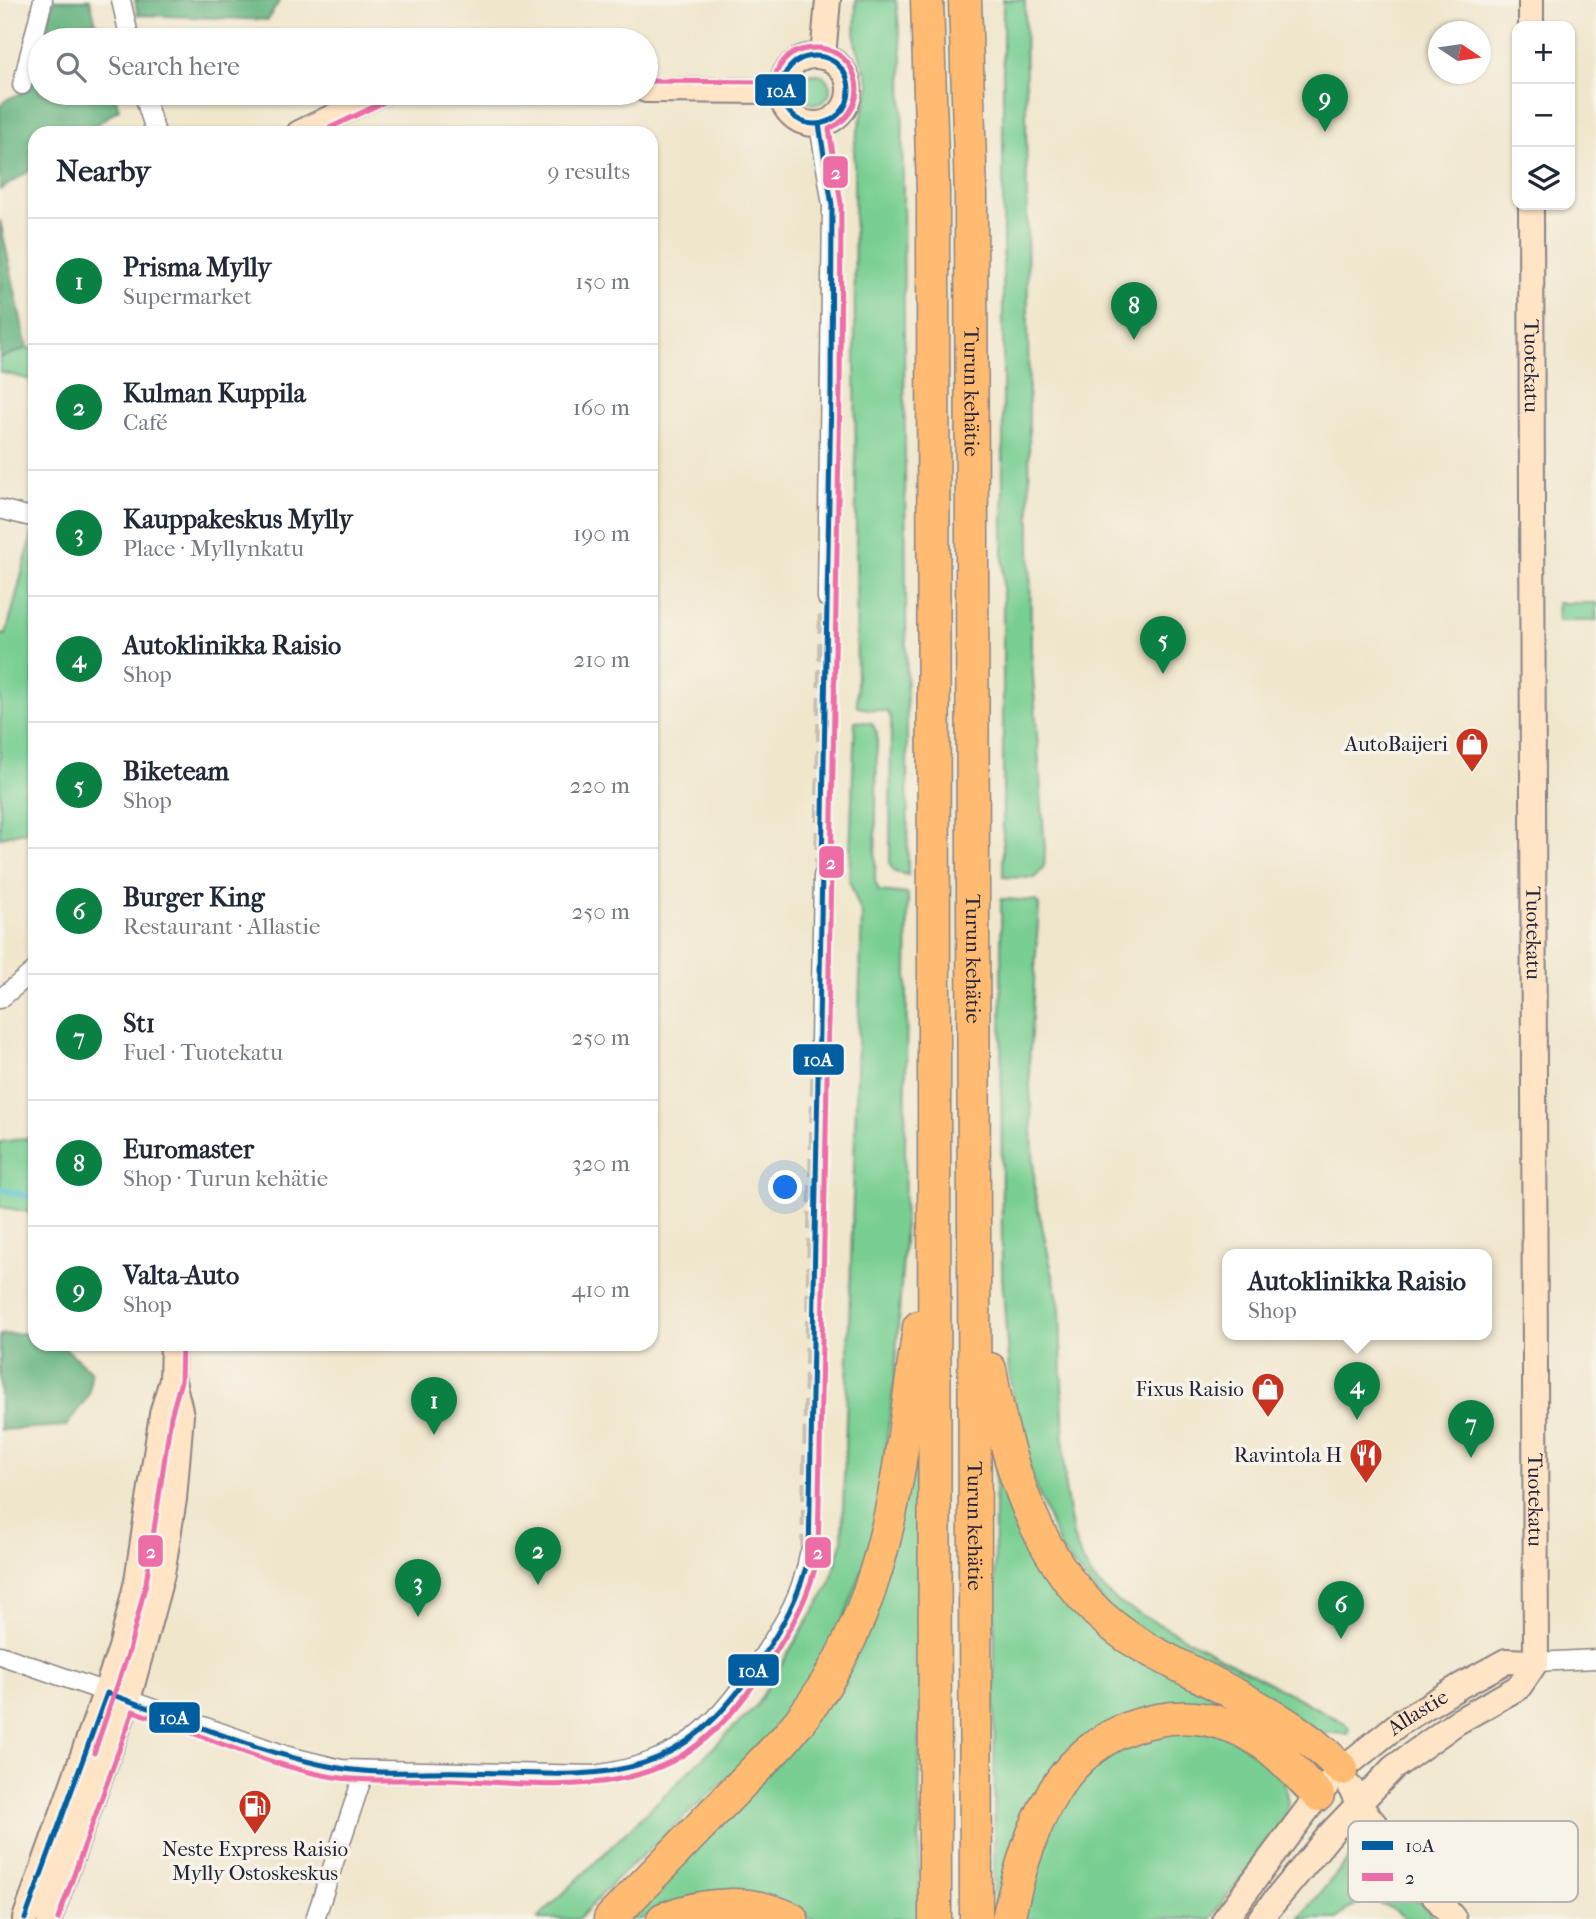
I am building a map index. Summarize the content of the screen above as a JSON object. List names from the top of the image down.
{
  "streets": {
    "highway": ["Turun kehätie"],
    "street": ["Tuotekatu", "Allastie"]
  },
  "crossings": [
    ["Tuotekatu", "Allastie"]
  ],
  "places": {
    "shop": ["AutoBaijeri", "Fixus Raisio"],
    "restaurant": ["Ravintola H"],
    "fuel station": ["Neste Express Raisio Mylly Ostoskeskus"]
  },
  "lines": ["transit line 2", "transit line 10A"],
  "legend": ["10A", "2"],
  "north": "right",
  "page": {
    "map_buttons": ["+", "−"],
    "search": "Search here",
    "pins": [
      "9",
      "8",
      "5",
      "4",
      "1",
      "7",
      "2",
      "3",
      "6"
    ],
    "heading": ["Nearby", "9 results"],
    "list": [
      {
        "mark": "1",
        "name": "Prisma Mylly",
        "note": "Supermarket",
        "value": "150 m"
      },
      {
        "mark": "2",
        "name": "Kulman Kuppila",
        "note": "Café",
        "value": "160 m"
      },
      {
        "mark": "3",
        "name": "Kauppakeskus Mylly",
        "note": "Place · Myllynkatu",
        "value": "190 m"
      },
      {
        "mark": "4",
        "name": "Autoklinikka Raisio",
        "note": "Shop",
        "value": "210 m"
      },
      {
        "mark": "5",
        "name": "Biketeam",
        "note": "Shop",
        "value": "220 m"
      },
      {
        "mark": "6",
        "name": "Burger King",
        "note": "Restaurant · Allastie",
        "value": "250 m"
      },
      {
        "mark": "7",
        "name": "St1",
        "note": "Fuel · Tuotekatu",
        "value": "250 m"
      },
      {
        "mark": "8",
        "name": "Euromaster",
        "note": "Shop · Turun kehätie",
        "value": "320 m"
      },
      {
        "mark": "9",
        "name": "Valta-Auto",
        "note": "Shop",
        "value": "410 m"
      }
    ],
    "popup": ["Autoklinikka Raisio", "Shop"]
  }
}
